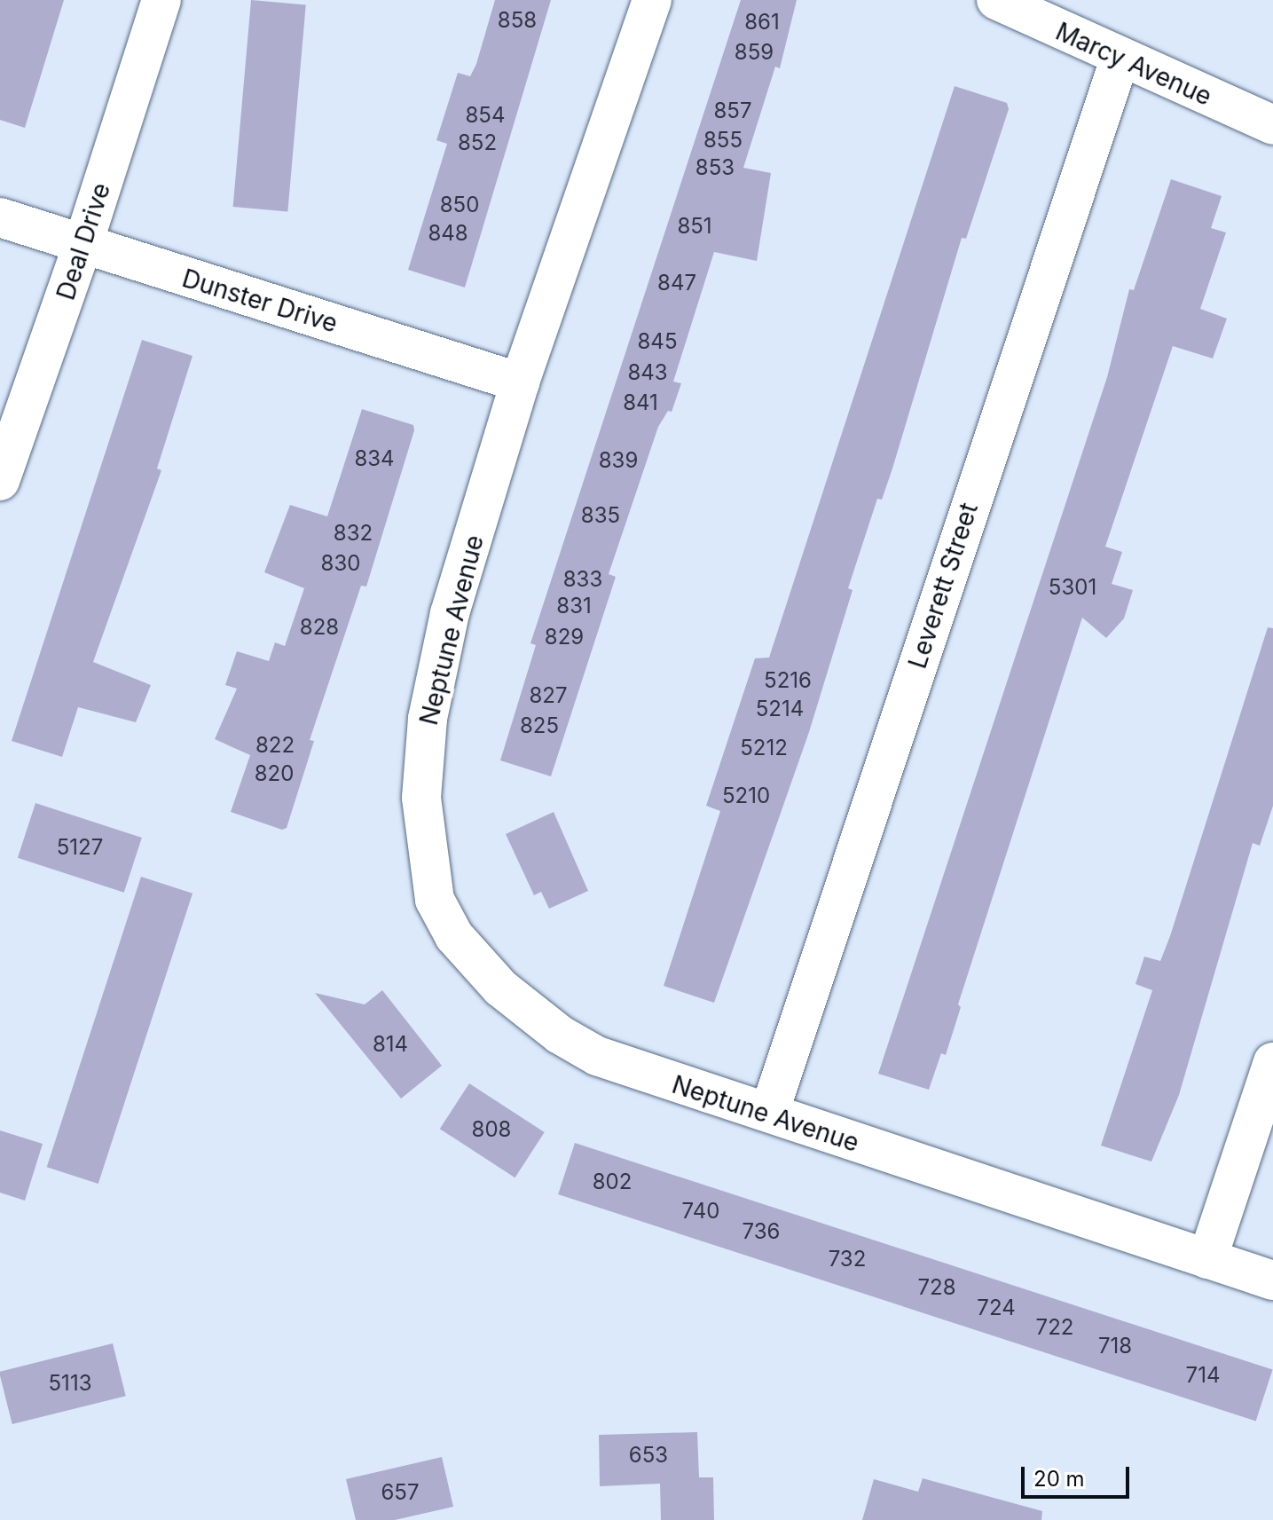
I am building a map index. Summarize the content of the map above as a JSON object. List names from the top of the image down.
{
  "streets": {
    "street": [
      "Marcy Avenue",
      "Deal Drive",
      "Dunster Drive",
      "Leverett Street",
      "Neptune Avenue"
    ]
  },
  "crossings": [
    ["Marcy Avenue", "Leverett Street"],
    ["Deal Drive", "Dunster Drive"],
    ["Dunster Drive", "Neptune Avenue"],
    ["Leverett Street", "Neptune Avenue"]
  ],
  "house_numbers": [
    "858",
    "861",
    "859",
    "857",
    "854",
    "855",
    "852",
    "853",
    "850",
    "851",
    "848",
    "847",
    "845",
    "843",
    "841",
    "834",
    "839",
    "835",
    "832",
    "830",
    "833",
    "5301",
    "831",
    "828",
    "829",
    "5216",
    "827",
    "5214",
    "825",
    "822",
    "5212",
    "820",
    "5210",
    "5127",
    "814",
    "808",
    "802",
    "740",
    "736",
    "732",
    "728",
    "724",
    "722",
    "718",
    "714",
    "5113",
    "653",
    "657"
  ],
  "scale_bar": "20 m"
}
